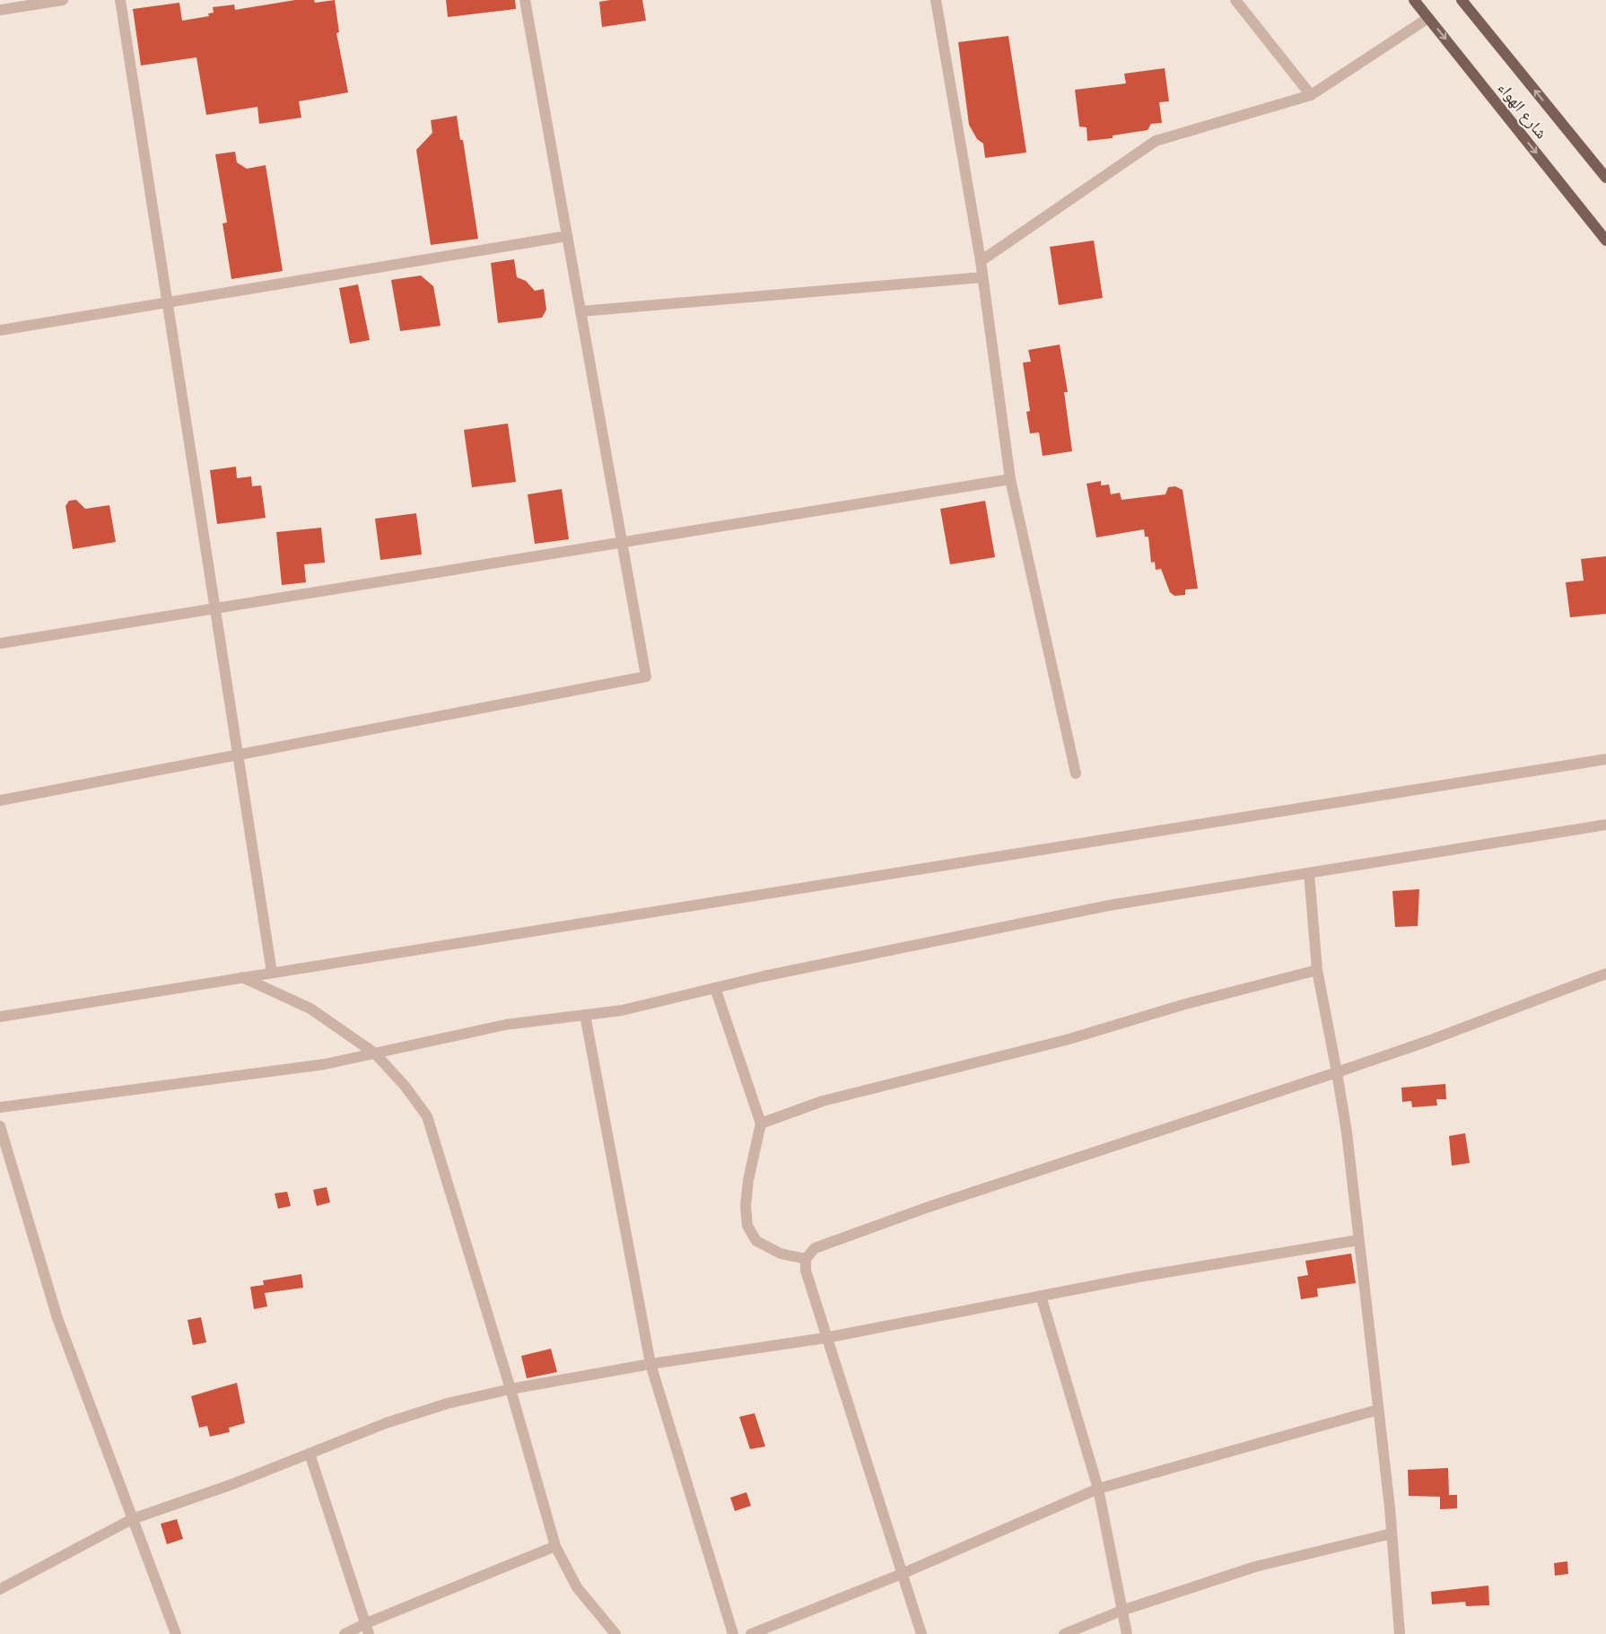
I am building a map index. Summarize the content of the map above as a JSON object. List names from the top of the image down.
{
  "streets": {
    "main road": ["شارع الهواء"]
  }
}
